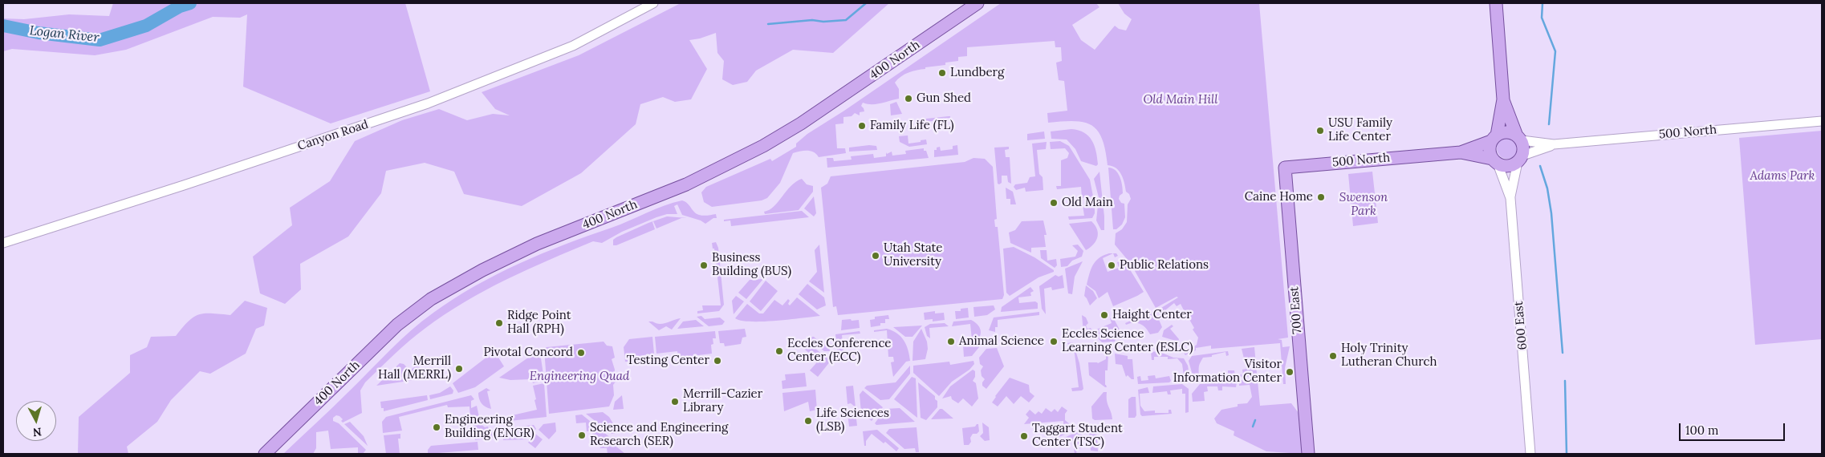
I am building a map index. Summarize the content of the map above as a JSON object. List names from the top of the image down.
{
  "streets": {
    "main road": ["400 North", "500 North", "700 East"],
    "street": ["Canyon Road", "600 East"]
  },
  "crossings": [
    ["500 North", "700 East"],
    ["500 North", "600 East"]
  ],
  "water": ["Logan River"],
  "parks": [
    "Old Main Hill",
    "Adams Park",
    "Swenson Park",
    "Engineering Quad"
  ],
  "places": [
    "Lundberg",
    "Gun Shed",
    "Family Life (FL)",
    "USU Family Life Center",
    "Caine Home",
    "Old Main",
    "Utah State University",
    "Business Building (BUS)",
    "Public Relations",
    "Haight Center",
    "Ridge Point Hall (RPH)",
    "Animal Science",
    "Eccles Science Learning Center (ESLC)",
    "Eccles Conference Center (ECC)",
    "Pivotal Concord",
    "Holy Trinity Lutheran Church",
    "Testing Center",
    "Merrill Hall (MERRL)",
    "Visitor Information Center",
    "Merrill-Cazier Library",
    "Life Sciences (LSB)",
    "Engineering Building (ENGR)",
    "Science and Engineering Research (SER)",
    "Taggart Student Center (TSC)"
  ],
  "scale_bar": "100 m",
  "north": "bottom"
}
